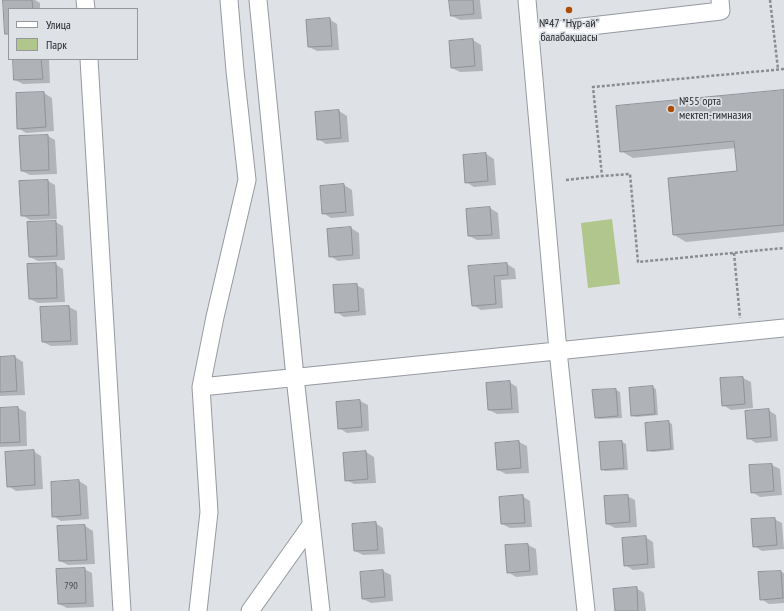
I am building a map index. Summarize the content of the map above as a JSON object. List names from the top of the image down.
{
  "places": ["№47 \"Нұр-ай\" балабақшасы", "№55 орта мектеп-гимназия"],
  "house_numbers": ["790"],
  "legend": ["Улица", "Парк"]
}
